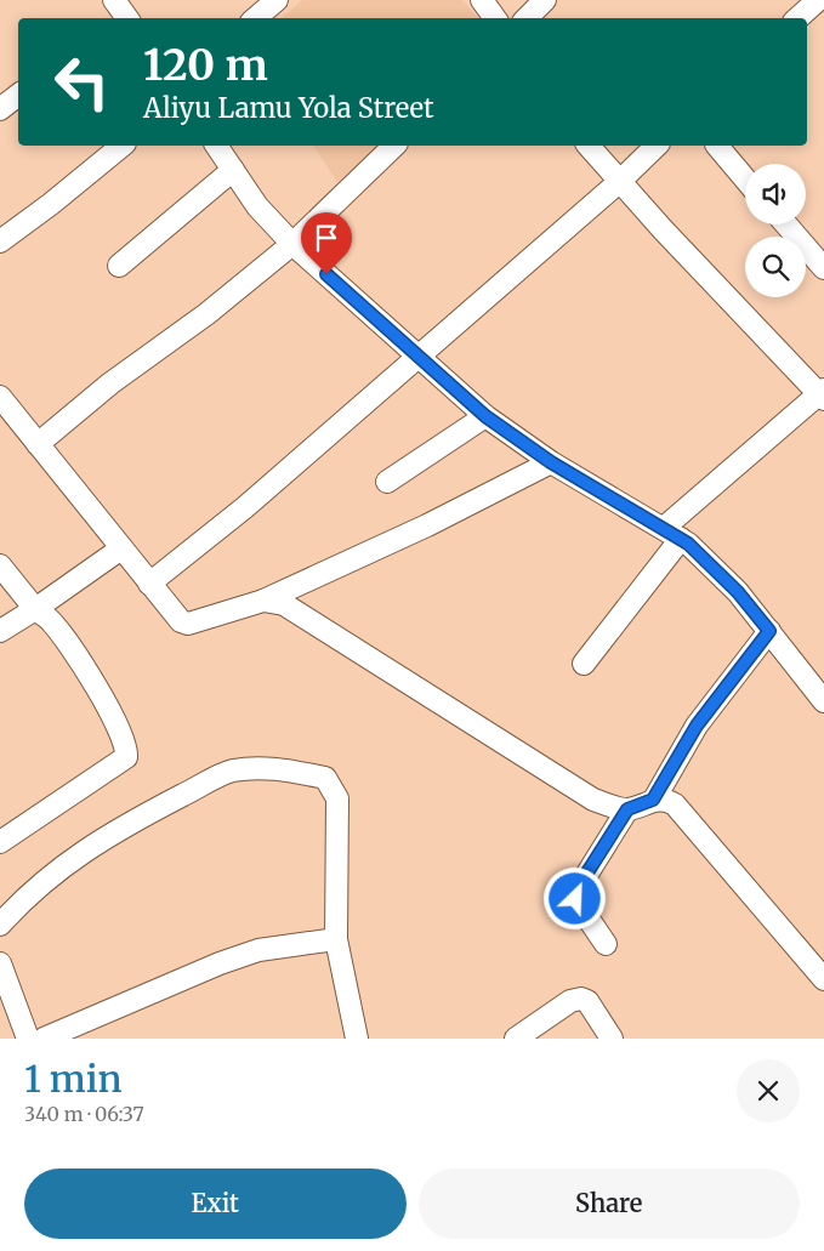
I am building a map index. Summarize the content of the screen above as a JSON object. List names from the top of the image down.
{
  "page": {
    "turn": ["120 m", "Aliyu Lamu Yola Street"],
    "heading": ["1 min", "340 m · 06:37"],
    "buttons": ["Exit", "Share"]
  }
}
